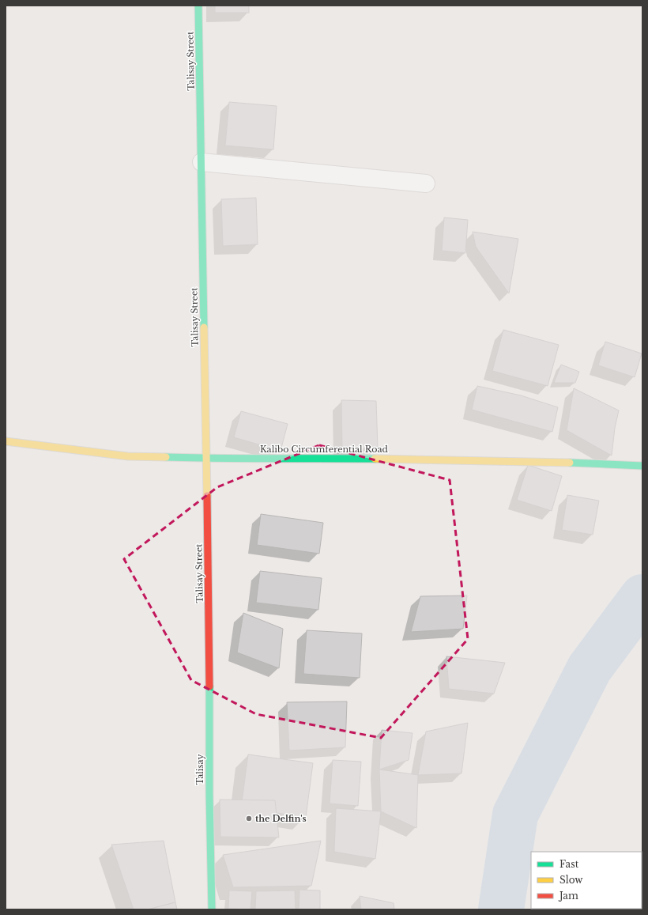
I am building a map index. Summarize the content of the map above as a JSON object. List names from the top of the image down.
{
  "streets": {
    "street": ["Talisay Street", "Kalibo Circumferential Road", "Talisay"]
  },
  "crossings": [
    ["Talisay Street", "Kalibo Circumferential Road"],
    ["Talisay Street", "Talisay"]
  ],
  "places": ["the Delfin's"],
  "legend": ["Fast", "Slow", "Jam"]
}
